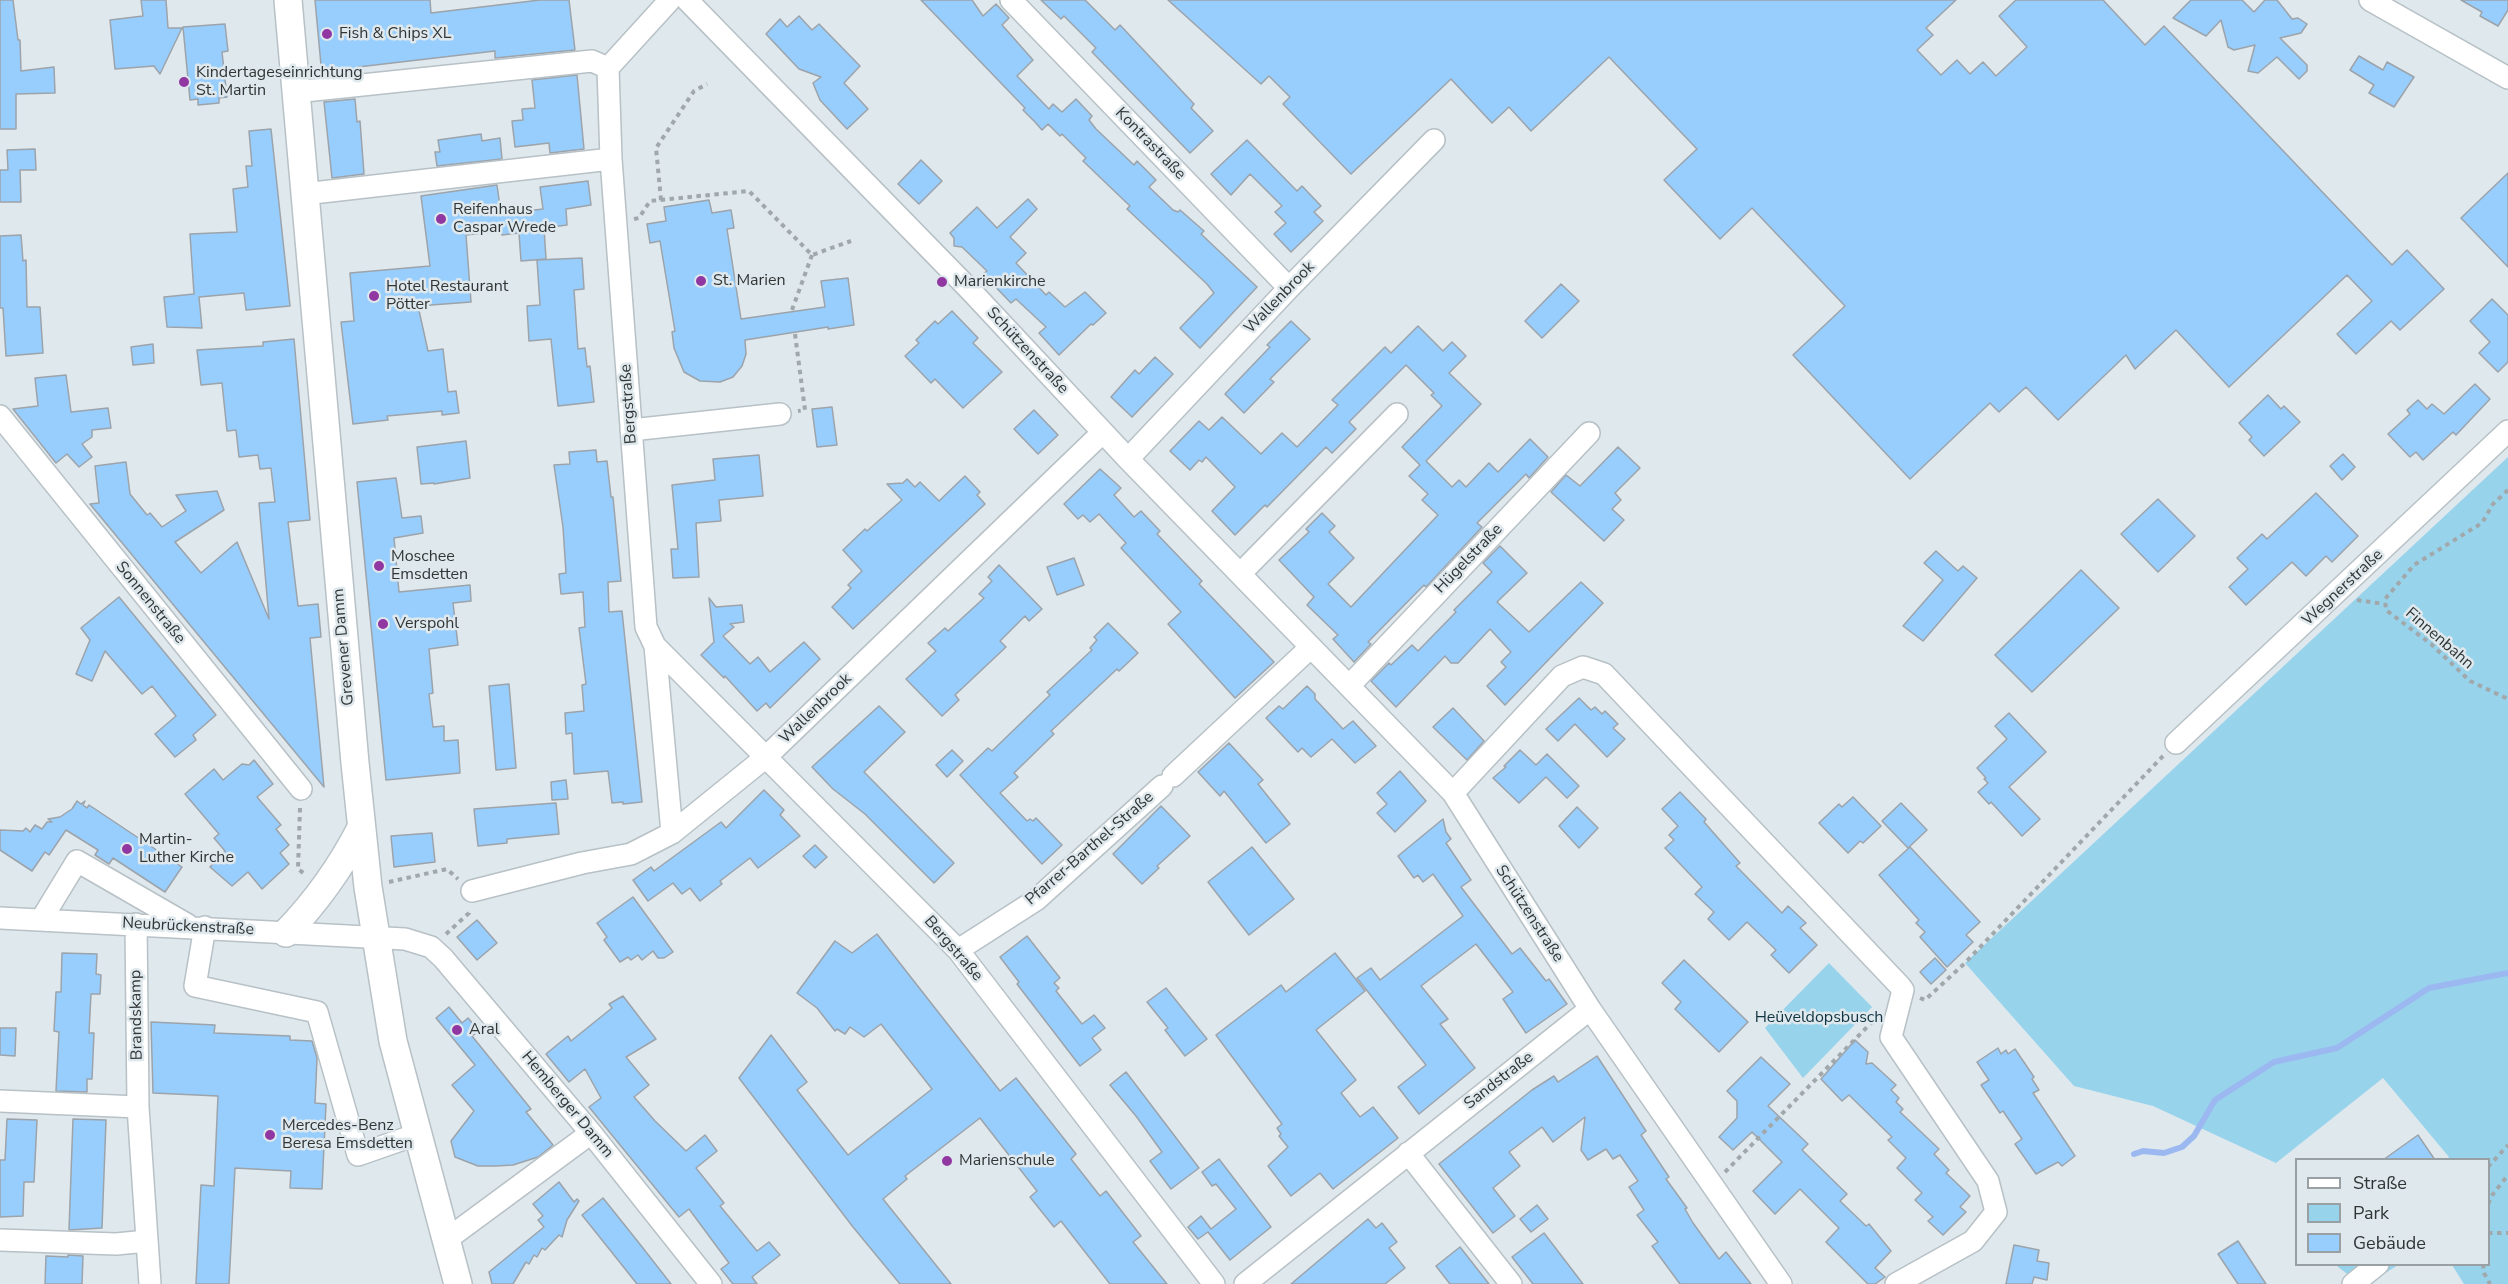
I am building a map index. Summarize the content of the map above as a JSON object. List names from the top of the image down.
{
  "streets": {
    "main road": ["Grevener Damm"],
    "street": [
      "Kontrastraße",
      "Wallenbrook",
      "Schützenstraße",
      "Bergstraße",
      "Hügelstraße",
      "Wegnerstraße",
      "Sonnenstraße",
      "Pfarrer-Barthel-Straße",
      "Neubrückenstraße",
      "Brandskamp",
      "Sandstraße",
      "Hemberger Damm"
    ],
    "path": ["Finnenbahn"]
  },
  "crossings": [
    ["Kontrastraße", "Wallenbrook"],
    ["Wallenbrook", "Schützenstraße"],
    ["Wallenbrook", "Bergstraße"],
    ["Schützenstraße", "Hügelstraße"],
    ["Schützenstraße", "Pfarrer-Barthel-Straße"],
    ["Schützenstraße", "Sandstraße"],
    ["Bergstraße", "Pfarrer-Barthel-Straße"],
    ["Grevener Damm", "Neubrückenstraße"],
    ["Grevener Damm", "Hemberger Damm"],
    ["Neubrückenstraße", "Brandskamp"],
    ["Neubrückenstraße", "Hemberger Damm"]
  ],
  "parks": ["Heüveldopsbusch"],
  "places": [
    "Fish & Chips XL",
    "Kindertageseinrichtung St. Martin",
    "Reifenhaus Caspar Wrede",
    "St. Marien",
    "Marienkirche",
    "Hotel Restaurant Pötter",
    "Moschee Emsdetten",
    "Verspohl",
    "Martin- Luther Kirche",
    "Aral",
    "Mercedes-Benz Beresa Emsdetten",
    "Marienschule"
  ],
  "legend": ["Straße", "Park", "Gebäude"]
}
